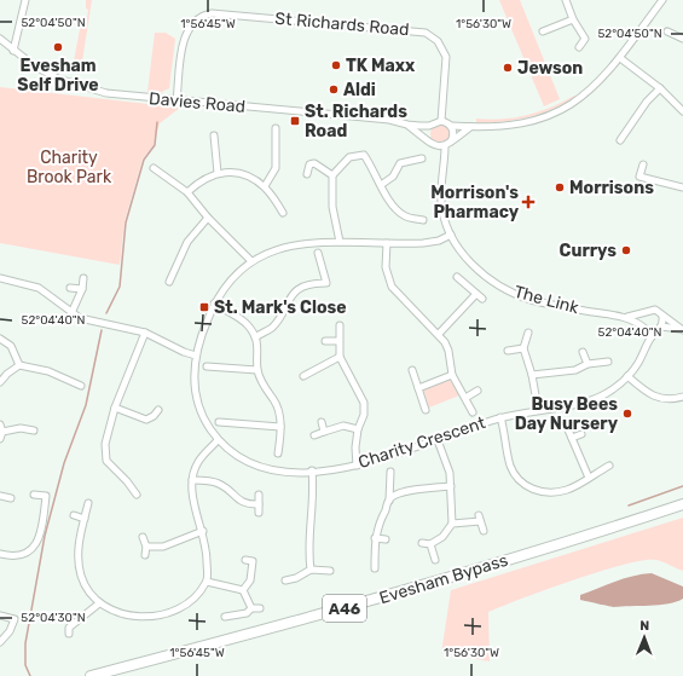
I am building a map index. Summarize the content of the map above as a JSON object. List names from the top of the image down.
{
  "streets": {
    "highway": ["Evesham Bypass", "A46"],
    "street": [
      "St Richards Road",
      "Davies Road",
      "The Link",
      "Charity Crescent"
    ]
  },
  "crossings": [
    ["St Richards Road", "Davies Road"],
    ["St Richards Road", "The Link"],
    ["Davies Road", "The Link"],
    ["The Link", "Charity Crescent"]
  ],
  "parks": ["Charity Brook Park"],
  "places": {
    "other": [
      "Evesham Self Drive",
      "TK Maxx",
      "Jewson",
      "Aldi",
      "Morrisons",
      "Currys",
      "Busy Bees Day Nursery"
    ],
    "transit": ["St. Richards Road", "St. Mark's Close"],
    "health": ["Morrison's Pharmacy"]
  },
  "north": "top",
  "coordinates": [
    "52°04'50\"N",
    "1°56'45\"W",
    "1°56'30\"W",
    "52°04'40\"N",
    "52°04'30\"N"
  ]
}
